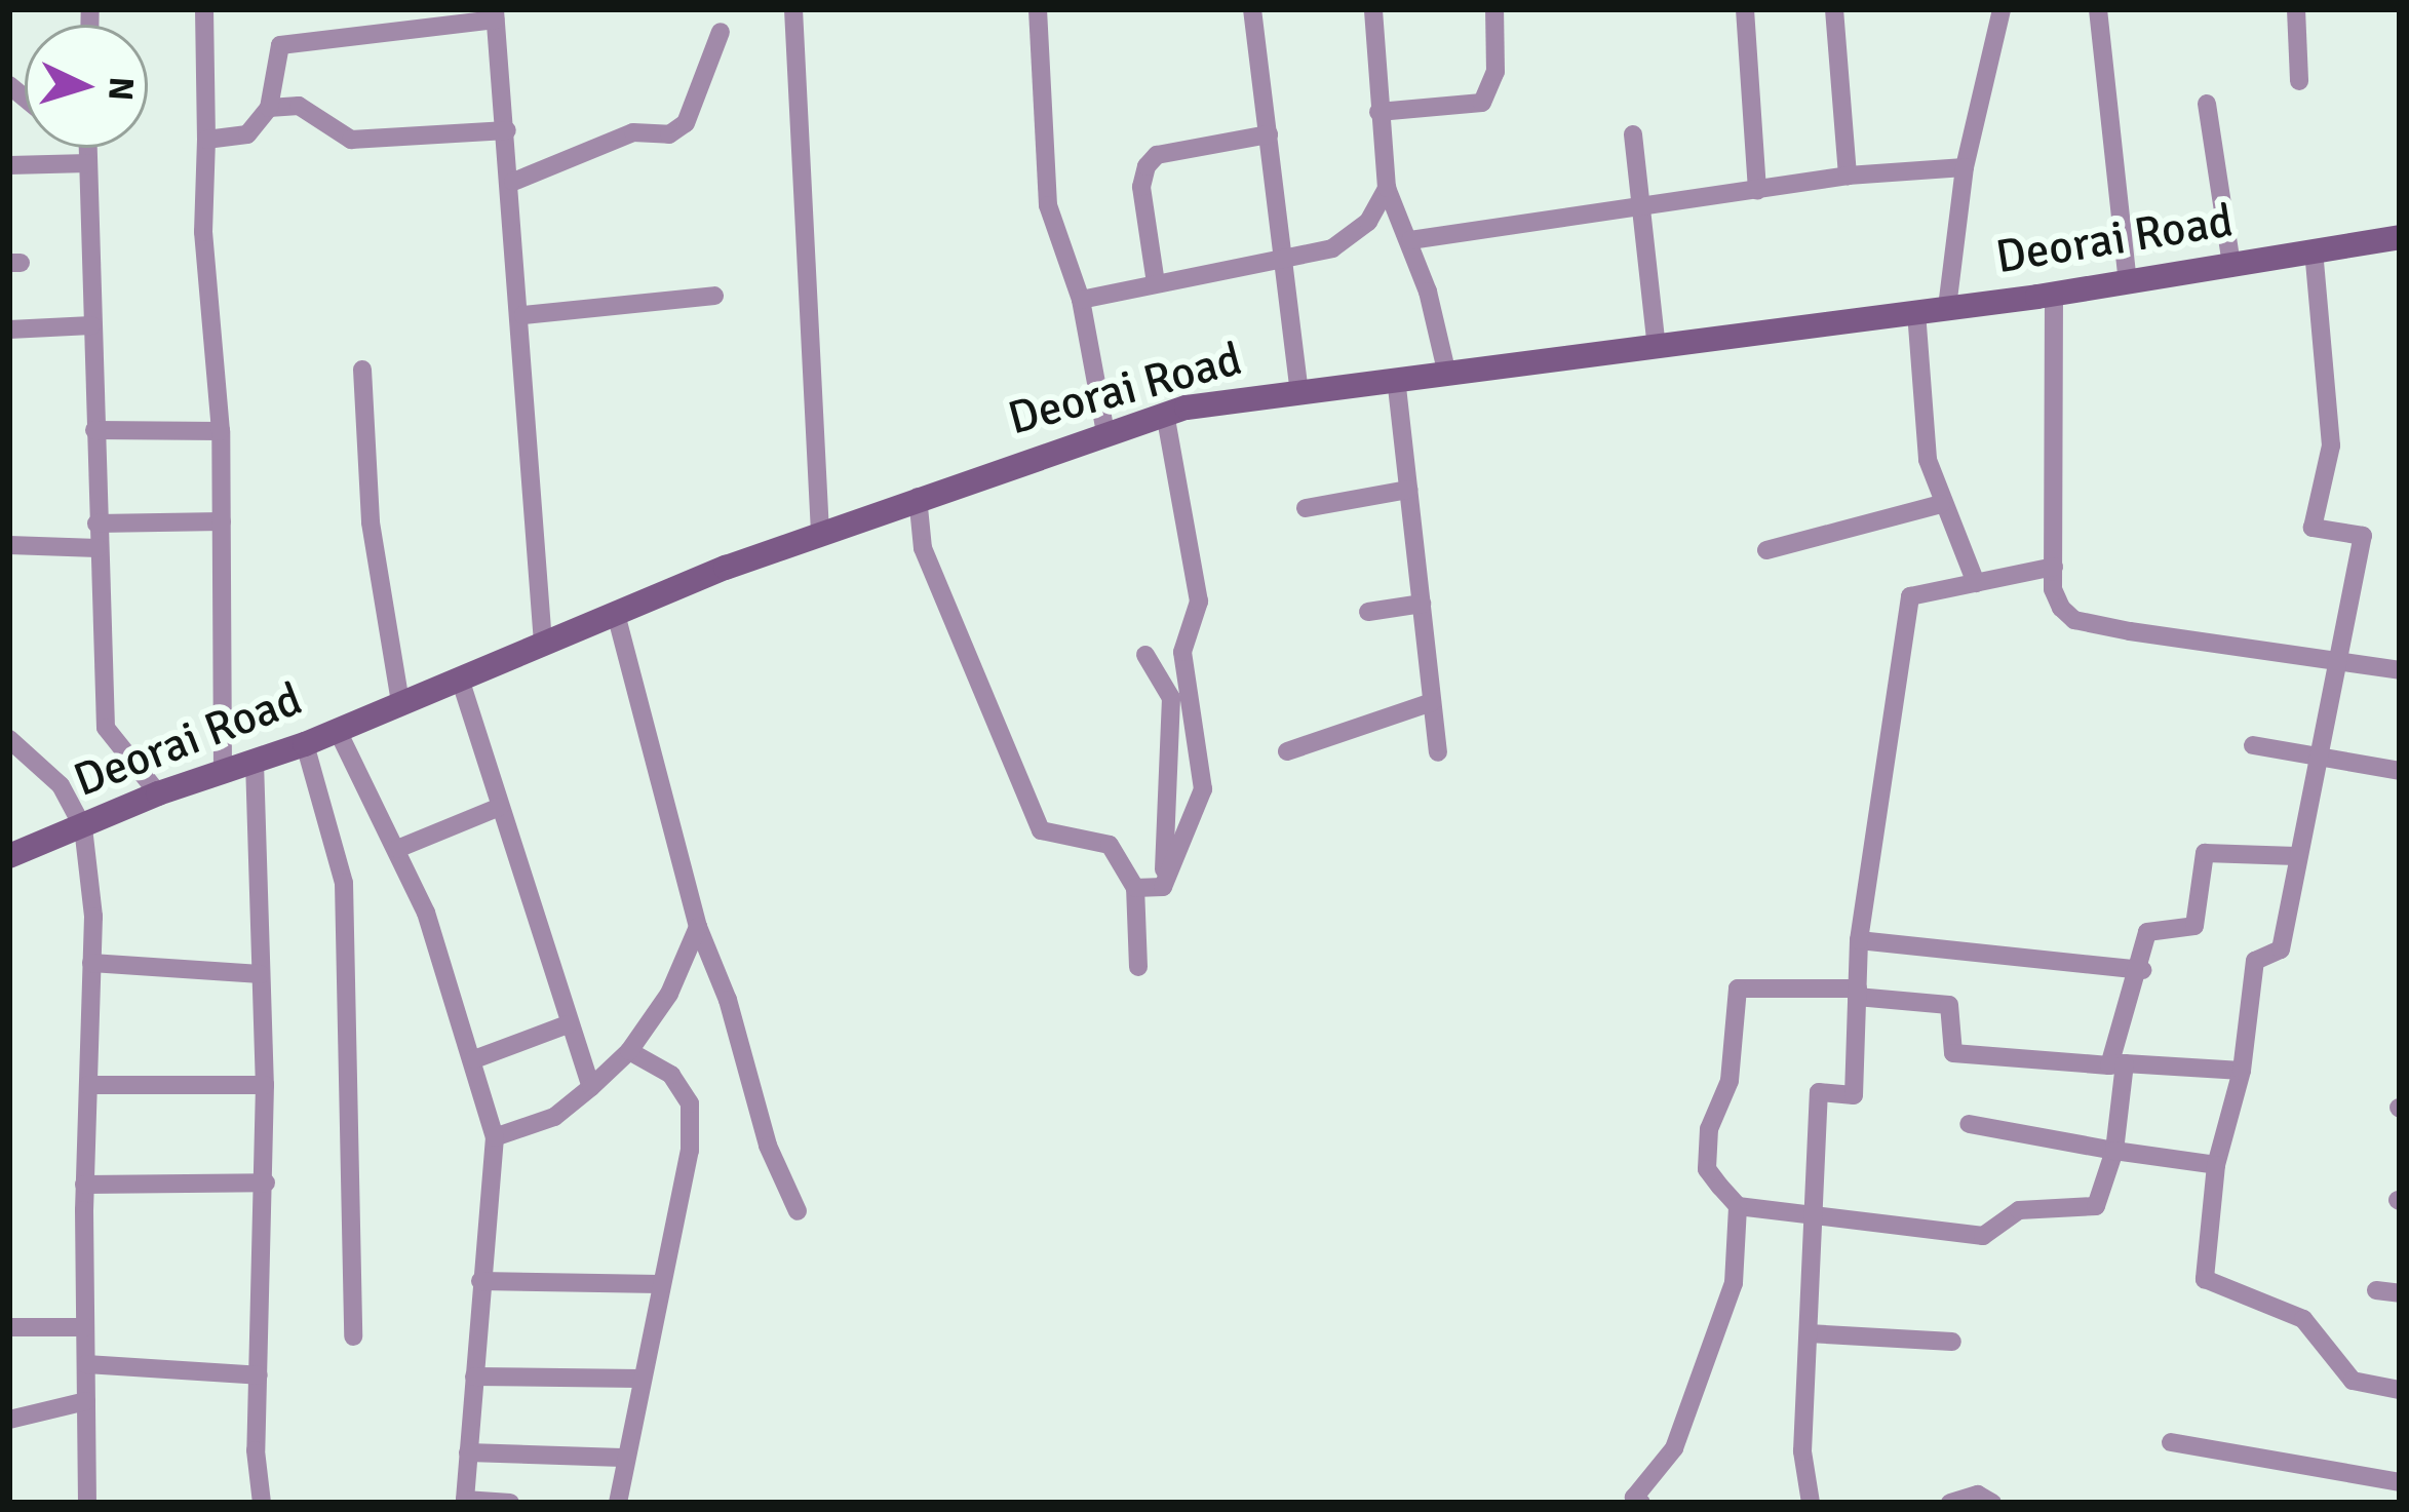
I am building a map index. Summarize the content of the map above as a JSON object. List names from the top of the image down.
{
  "streets": {
    "street": ["Deorai Road"]
  },
  "north": "right"
}
